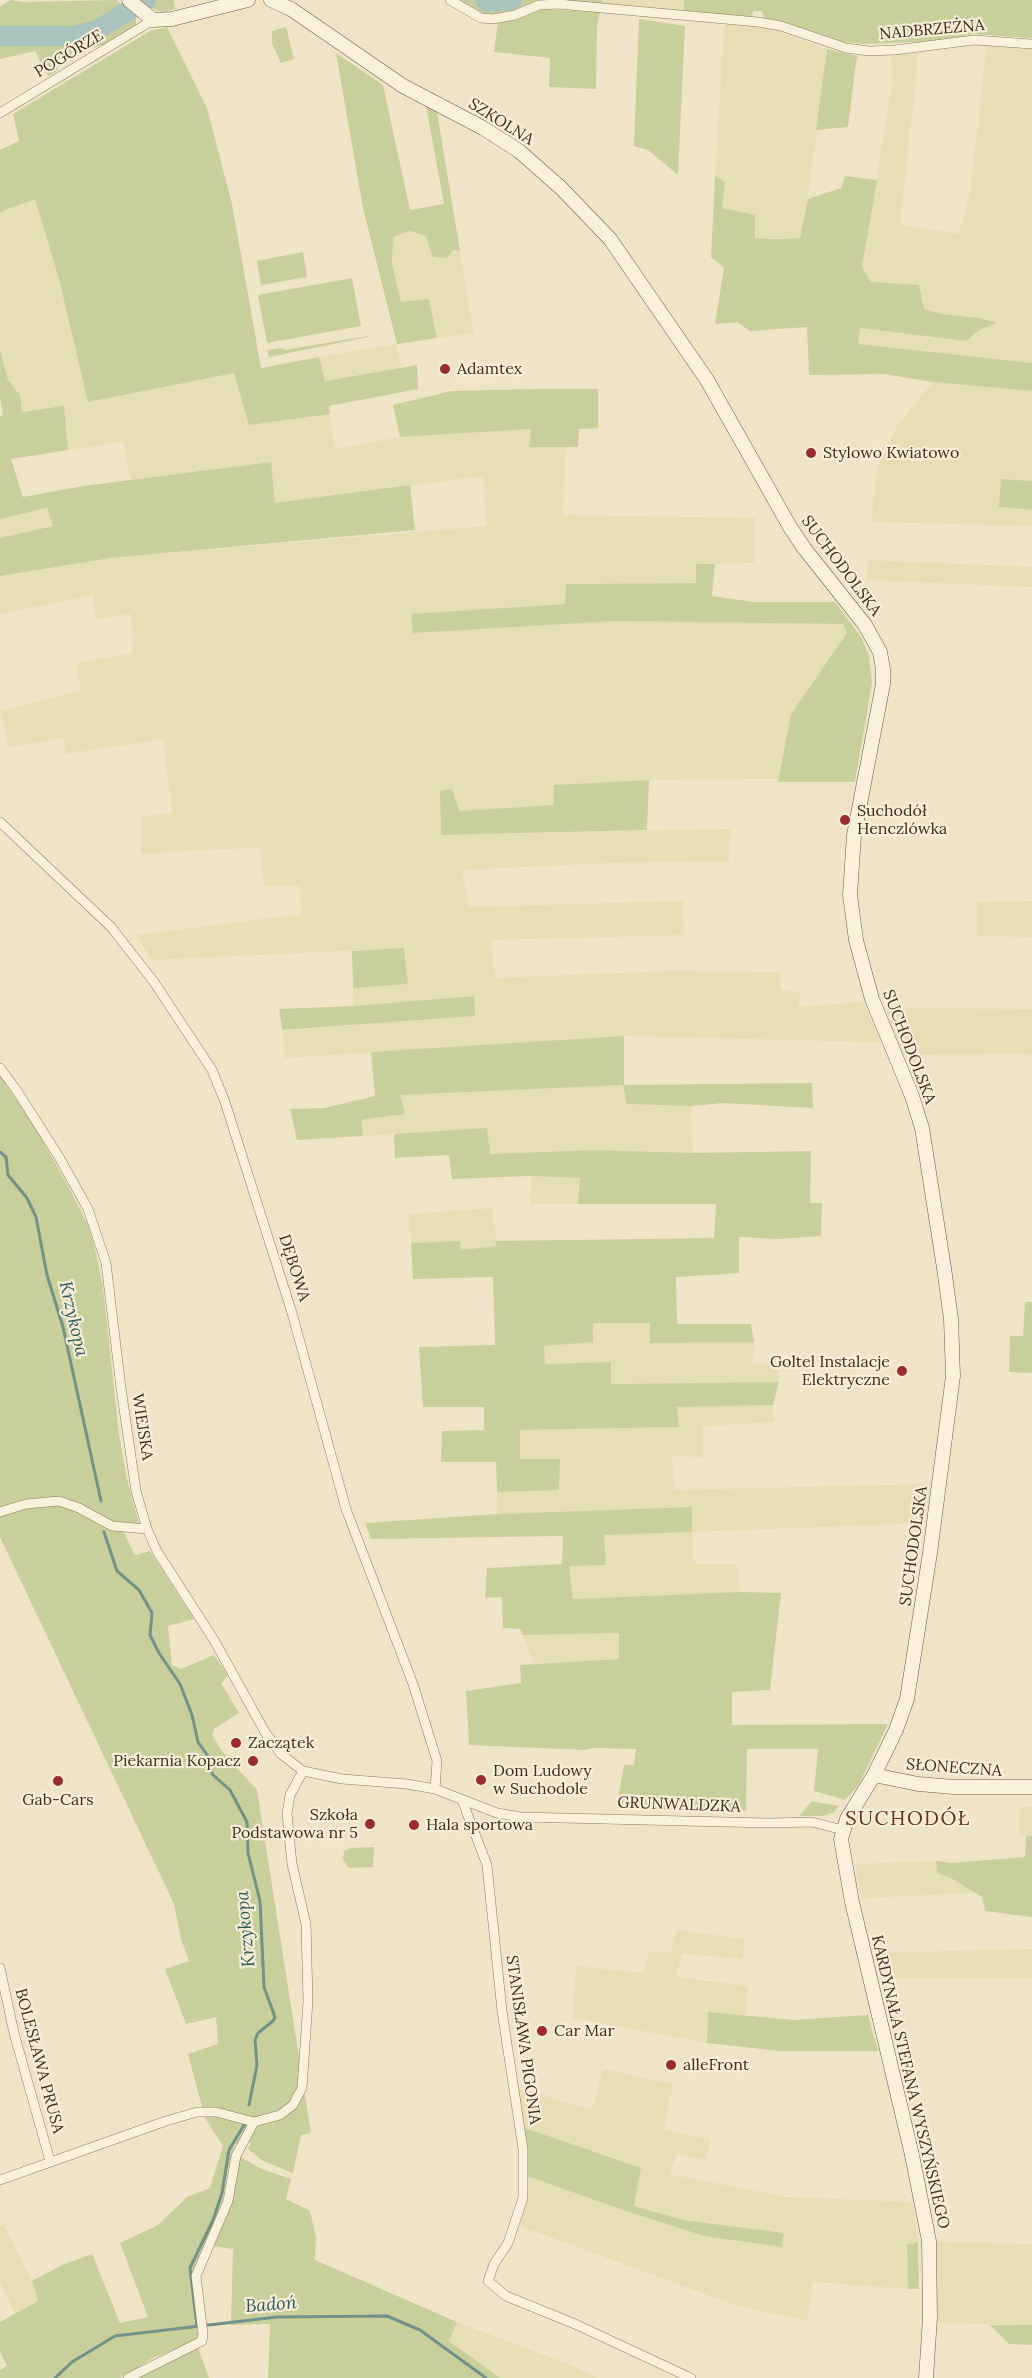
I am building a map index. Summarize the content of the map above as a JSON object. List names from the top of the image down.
{
  "streets": {
    "street": [
      "NADBRZEŻNA",
      "POGÓRZE",
      "SZKOLNA",
      "SUCHODOLSKA",
      "DĘBOWA",
      "WIEJSKA",
      "SŁONECZNA",
      "GRUNWALDZKA",
      "STANISŁAWA PIGONIA",
      "BOLESŁAWA PRUSA",
      "KARDYNAŁA STEFANA WYSZYŃSKIEGO"
    ]
  },
  "crossings": [
    ["SZKOLNA", "SUCHODOLSKA"],
    ["SUCHODOLSKA", "SŁONECZNA"],
    ["SUCHODOLSKA", "GRUNWALDZKA"],
    ["SUCHODOLSKA", "KARDYNAŁA STEFANA WYSZYŃSKIEGO"],
    ["DĘBOWA", "GRUNWALDZKA"],
    ["WIEJSKA", "GRUNWALDZKA"],
    ["GRUNWALDZKA", "STANISŁAWA PIGONIA"],
    ["GRUNWALDZKA", "KARDYNAŁA STEFANA WYSZYŃSKIEGO"]
  ],
  "districts": ["SUCHODÓŁ"],
  "water": ["Krzykopa", "Badoń"],
  "places": [
    "Adamtex",
    "Stylowo Kwiatowo",
    "Suchodół Henczlówka",
    "Goltel Instalacje Elektryczne",
    "Zaczątek",
    "Piekarnia Kopacz",
    "Dom Ludowy w Suchodole",
    "Gab-Cars",
    "Szkoła Podstawowa nr 5",
    "Hala sportowa",
    "Car Mar",
    "alleFront"
  ]
}
